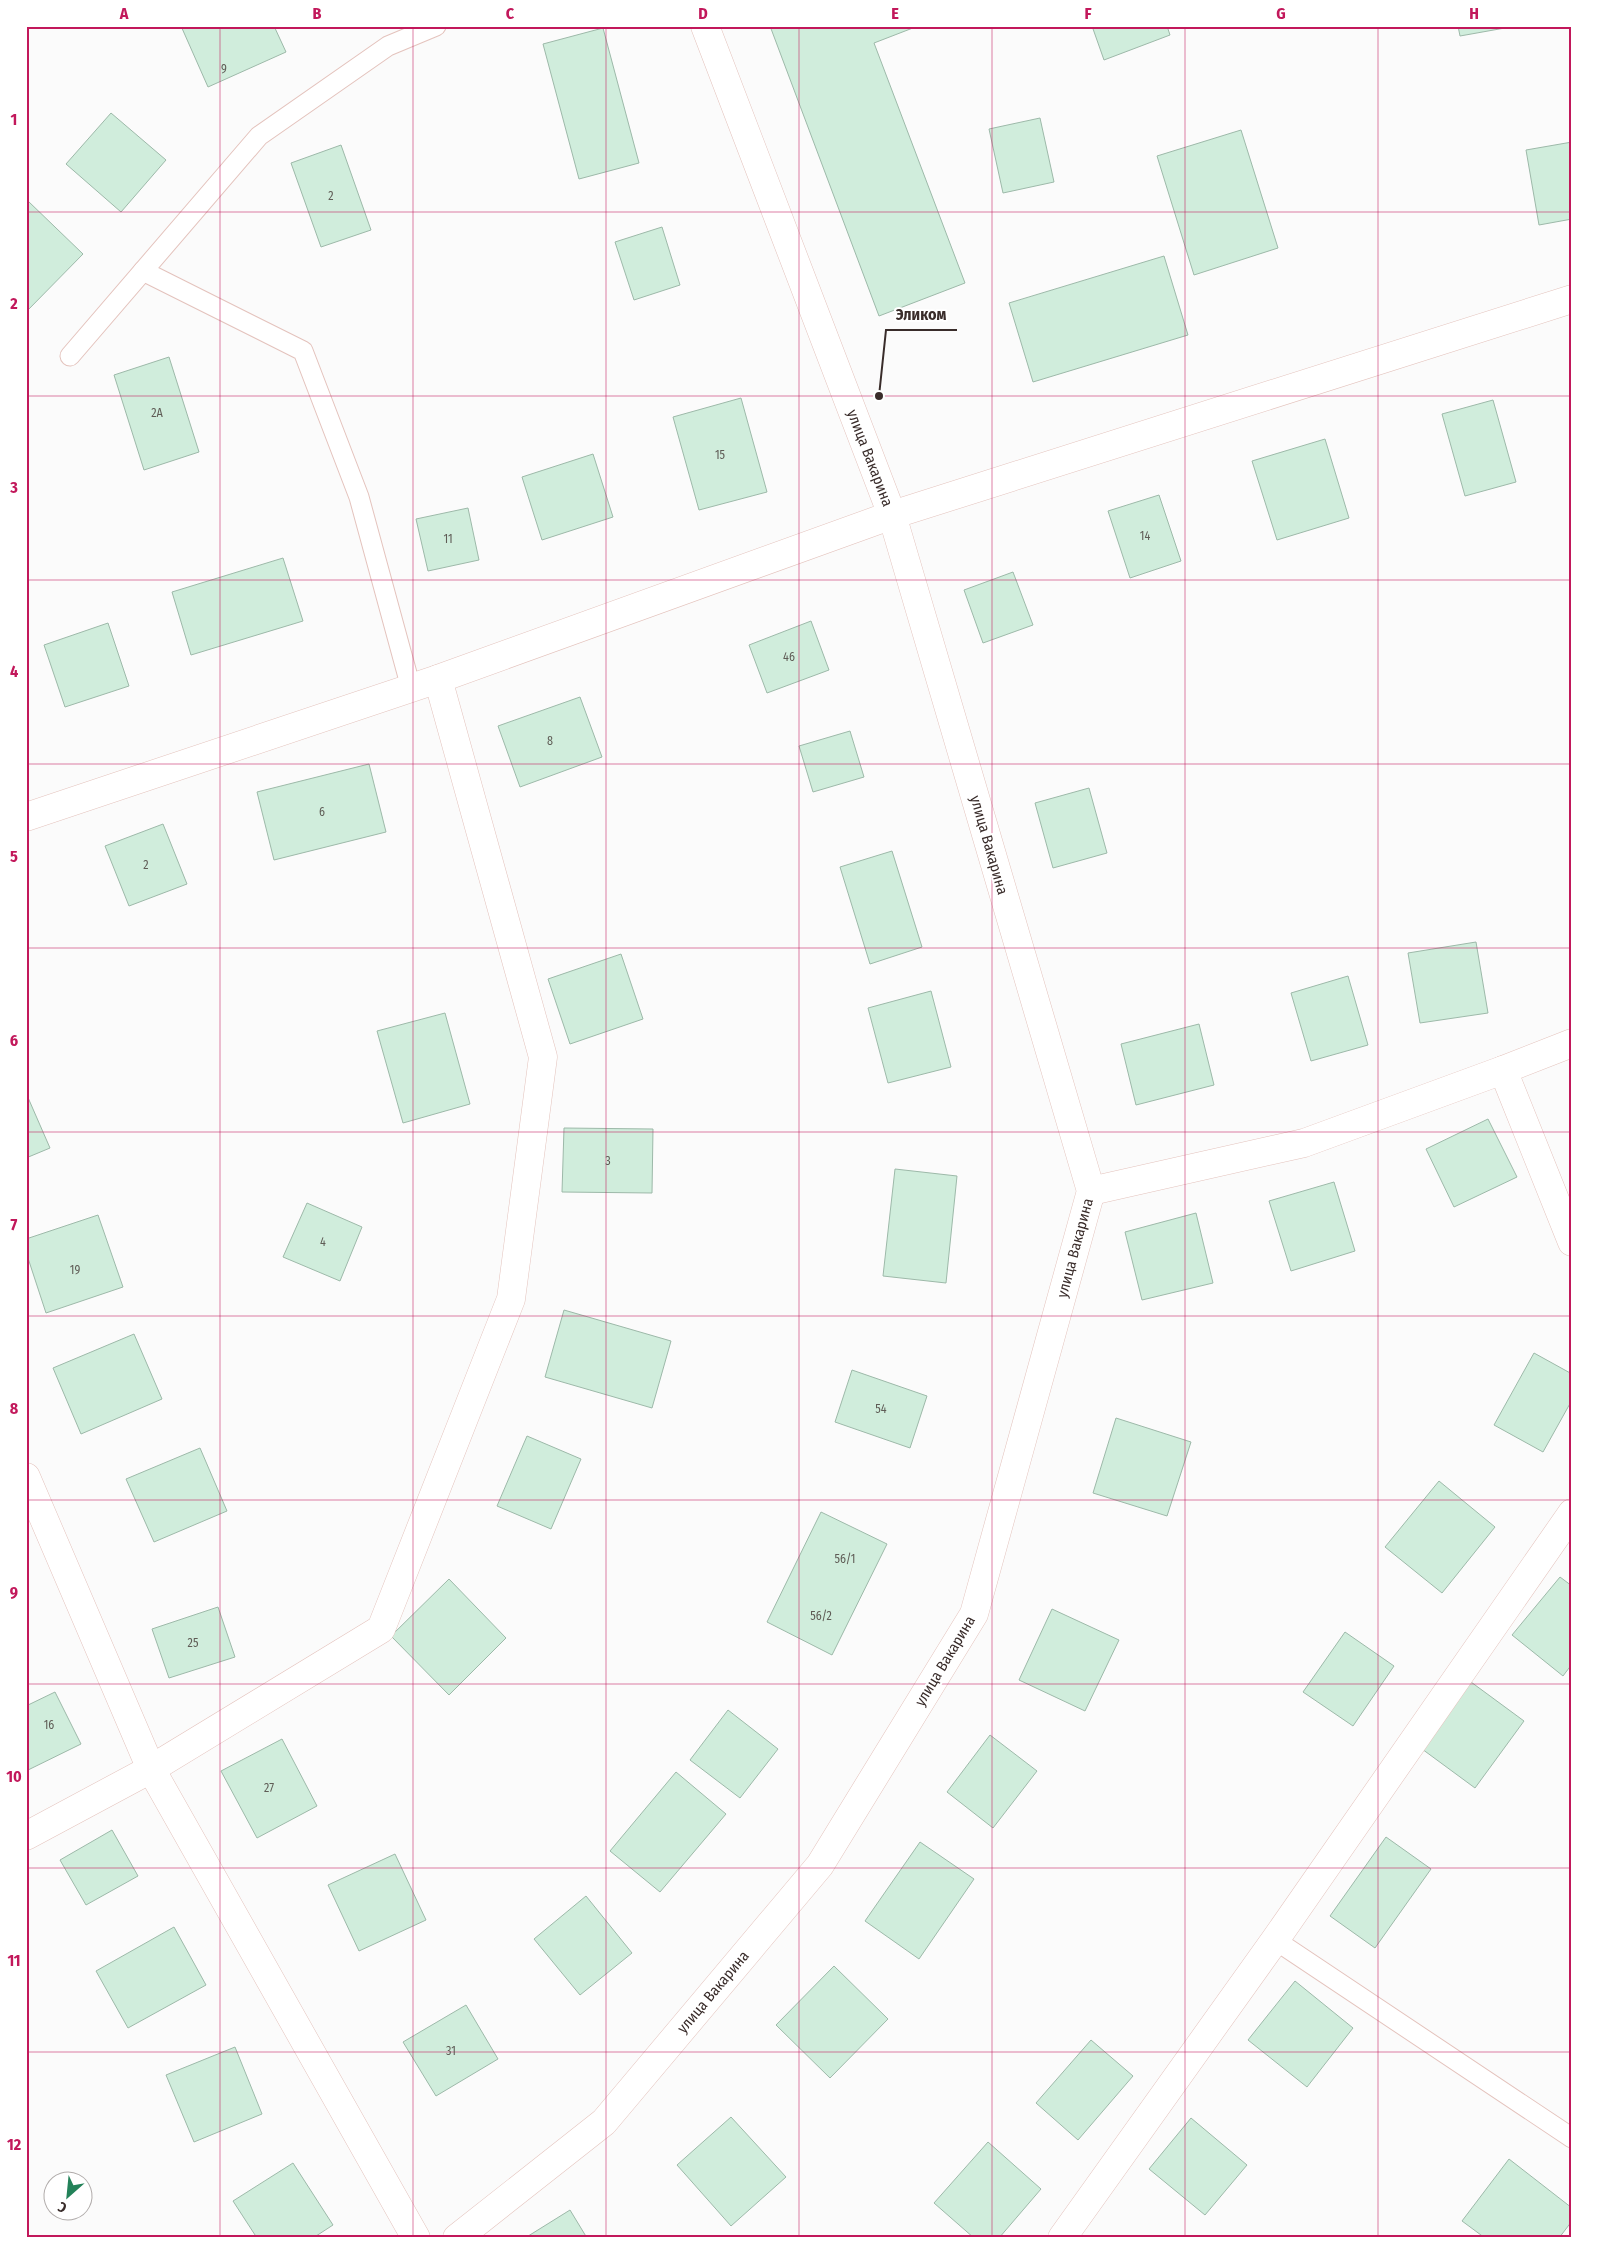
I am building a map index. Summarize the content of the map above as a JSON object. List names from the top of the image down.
{
  "streets": {
    "street": ["улица Вакарина"]
  },
  "places": ["Эликом"],
  "house_numbers": [
    "9",
    "2",
    "2А",
    "15",
    "14",
    "11",
    "46",
    "8",
    "6",
    "2",
    "3",
    "4",
    "19",
    "54",
    "56/1",
    "56/2",
    "25",
    "16",
    "27",
    "31"
  ],
  "north": "bottom left",
  "grid": {
    "columns": [
      "A",
      "B",
      "C",
      "D",
      "E",
      "F",
      "G",
      "H"
    ],
    "rows": [
      "1",
      "2",
      "3",
      "4",
      "5",
      "6",
      "7",
      "8",
      "9",
      "10",
      "11",
      "12"
    ]
  }
}
